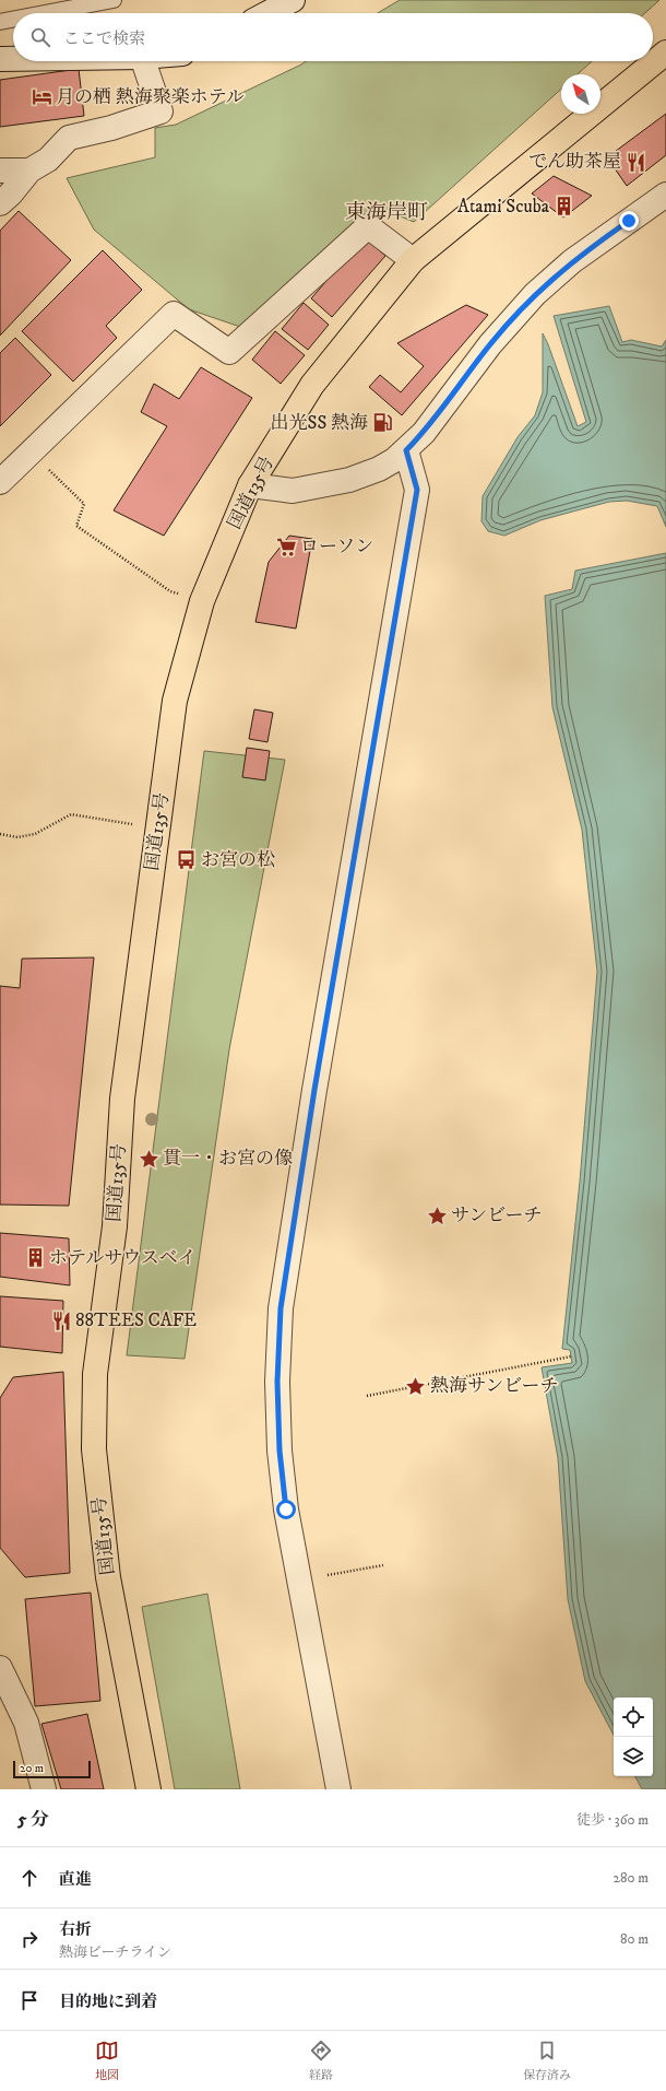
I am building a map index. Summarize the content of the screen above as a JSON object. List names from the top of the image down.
{
  "streets": {
    "highway": ["国道135号"]
  },
  "districts": ["東海岸町"],
  "places": {
    "hotel": ["月の栖 熱海聚楽ホテル"],
    "restaurant": ["でん助茶屋", "88TEES CAFE"],
    "building": ["Atami Scuba", "ホテルサウスベイ"],
    "fuel station": ["出光SS 熱海"],
    "supermarket": ["ローソン"],
    "bus stop": ["お宮の松"],
    "place": ["貫一・お宮の像", "サンビーチ", "熱海サンビーチ"]
  },
  "scale_bar": "20 m",
  "north": "top left",
  "page": {
    "search": "ここで検索",
    "scale": "20 m",
    "heading": ["5 分", "徒歩 · 360 m"],
    "list": [
      ["直進", "280 m"],
      ["右折", "熱海ビーチライン", "80 m"],
      "目的地に到着"
    ],
    "nav": ["地図", "経路", "保存済み"]
  }
}
